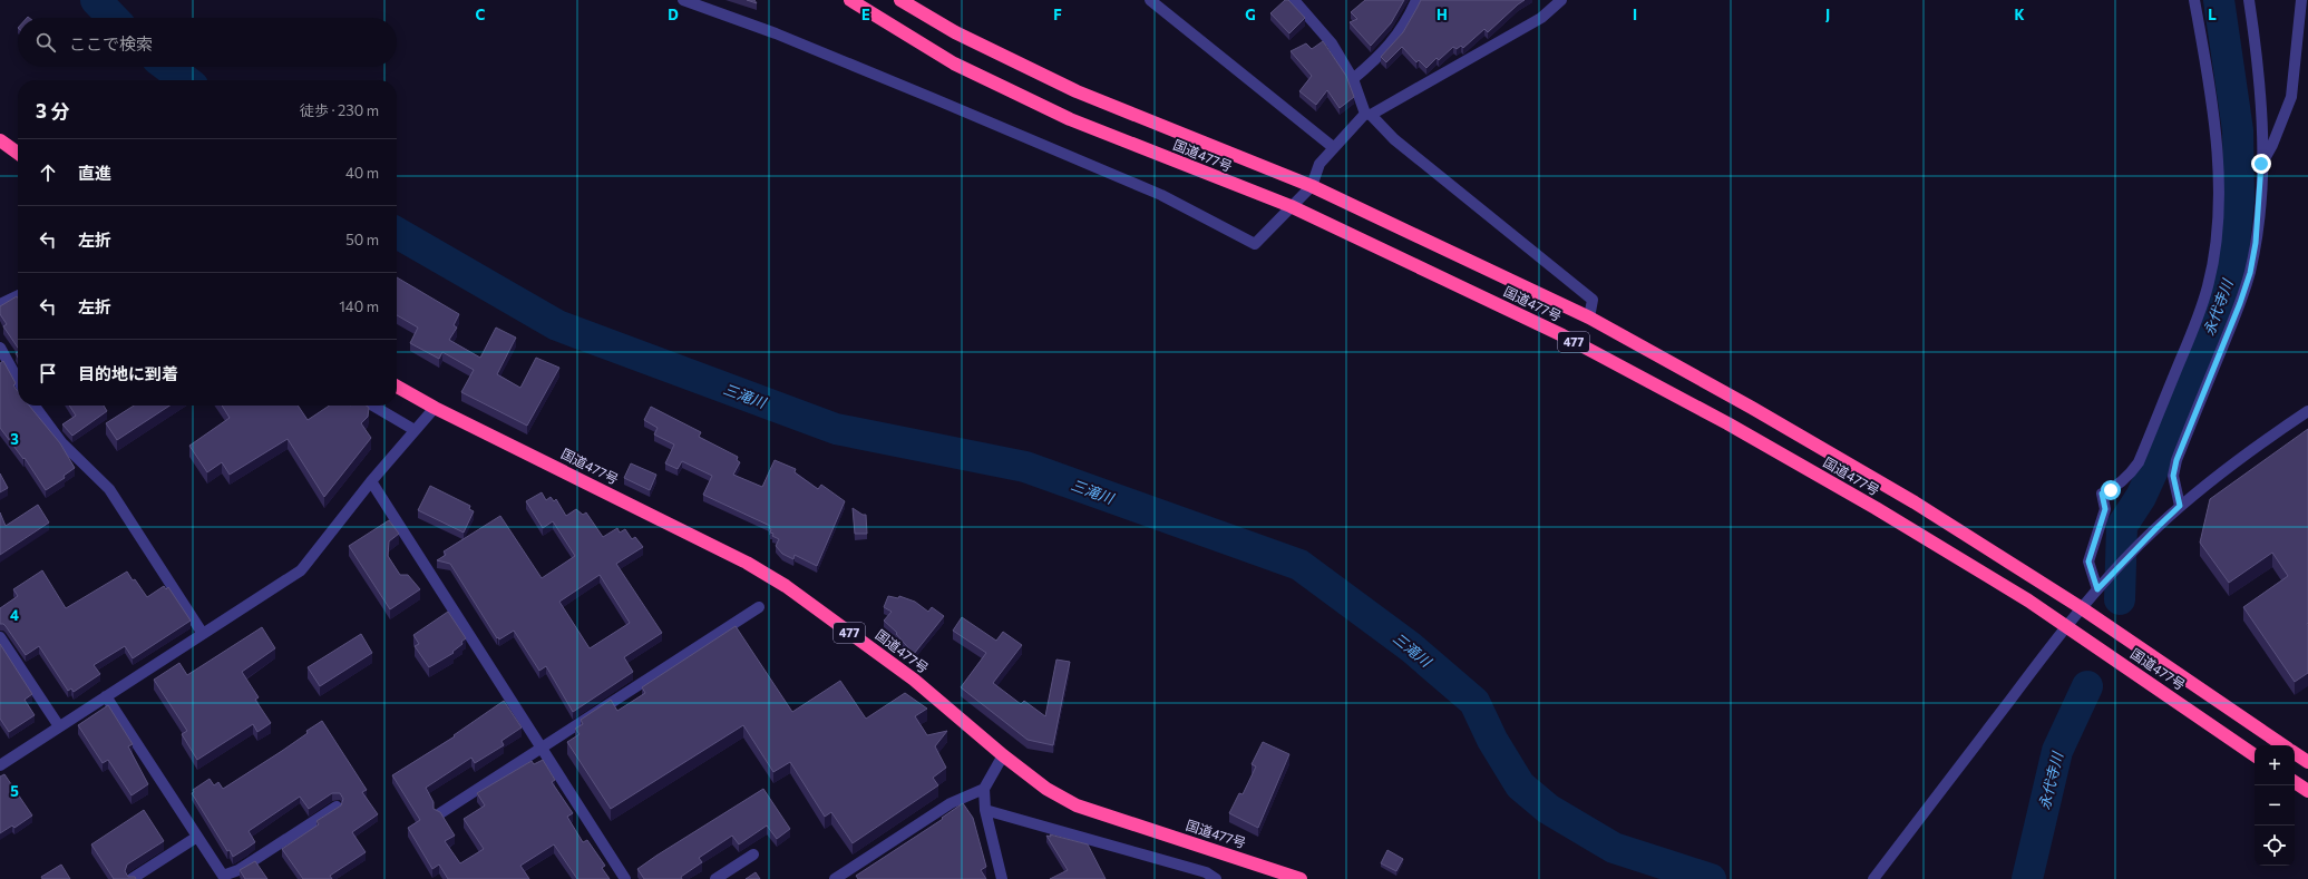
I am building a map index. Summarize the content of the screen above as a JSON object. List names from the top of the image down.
{
  "streets": {
    "highway": ["国道477号", "477"]
  },
  "water": ["永代寺川", "三滝川"],
  "page": {
    "search": "ここで検索",
    "heading": ["3 分", "徒歩 · 230 m"],
    "list": [
      ["直進", "40 m"],
      ["左折", "50 m"],
      ["左折", "140 m"],
      "目的地に到着"
    ],
    "map_buttons": ["+", "−"]
  },
  "grid": {
    "columns": [
      "C",
      "D",
      "E",
      "F",
      "G",
      "H",
      "I",
      "J",
      "K",
      "L"
    ],
    "rows": ["3", "4", "5"]
  }
}
